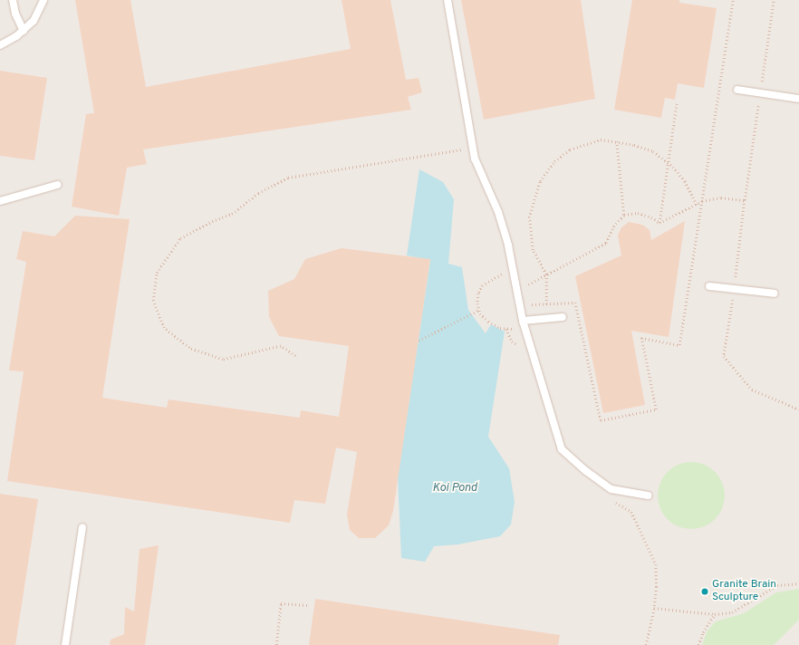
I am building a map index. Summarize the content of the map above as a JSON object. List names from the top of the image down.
{
  "water": ["Koi Pond"],
  "places": ["Granite Brain Sculpture"]
}
